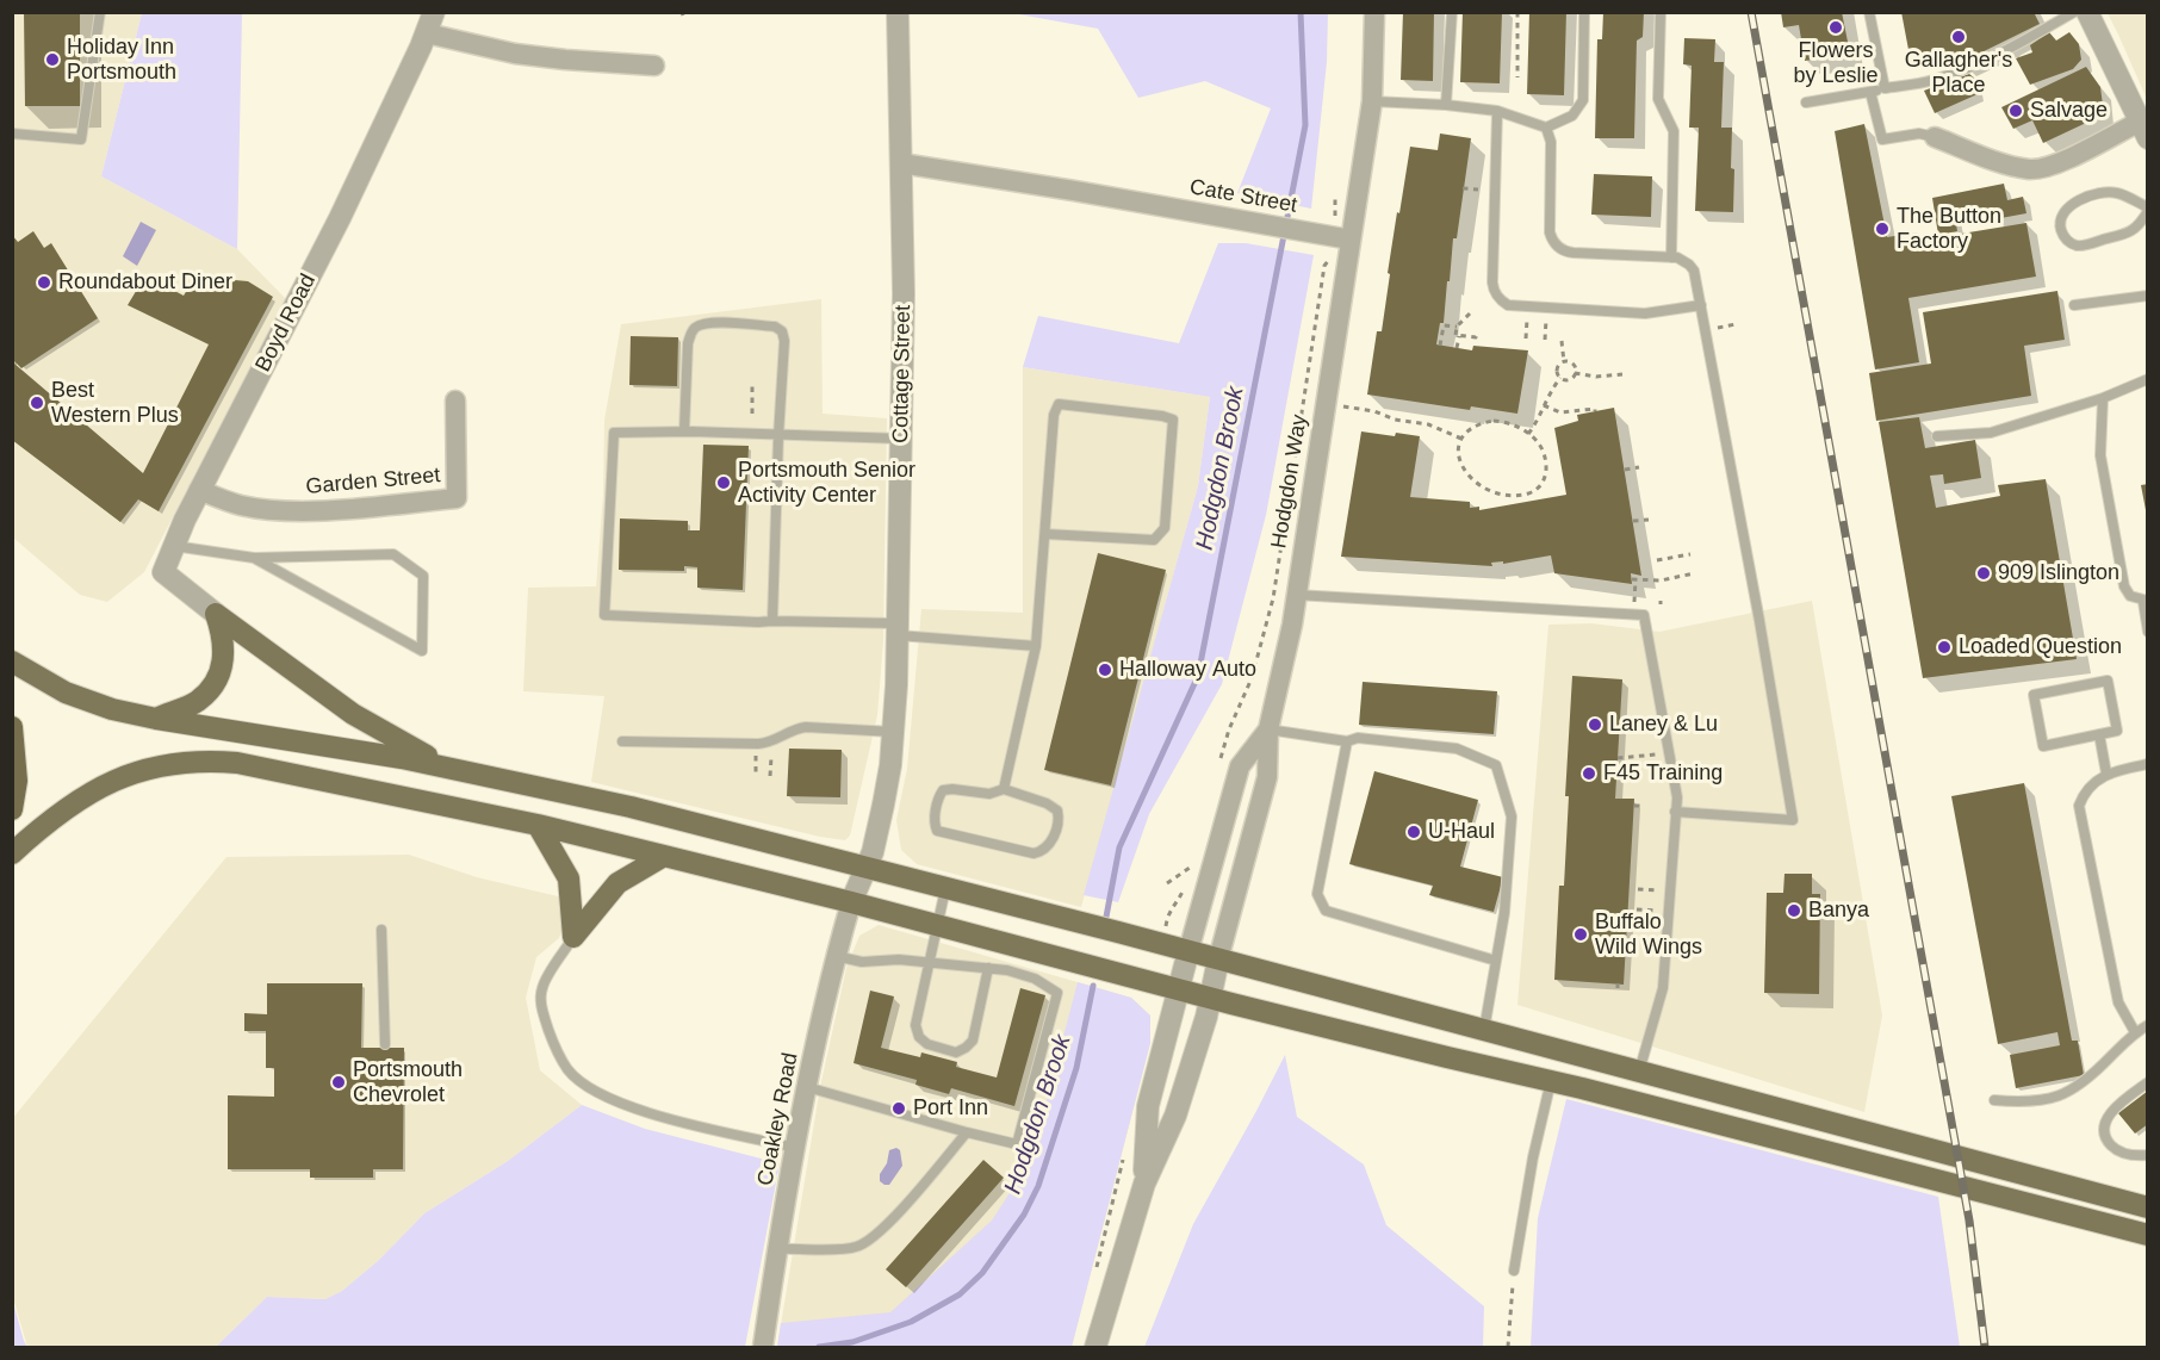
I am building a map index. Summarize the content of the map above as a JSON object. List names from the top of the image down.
{
  "streets": {
    "street": [
      "Cate Street",
      "Boyd Road",
      "Cottage Street",
      "Garden Street",
      "Hodgdon Way",
      "Coakley Road"
    ]
  },
  "crossings": [
    ["Cate Street", "Cottage Street"],
    ["Cate Street", "Hodgdon Way"],
    ["Boyd Road", "Garden Street"],
    ["Cottage Street", "Coakley Road"]
  ],
  "water": ["Hodgdon Brook"],
  "places": [
    "Flowers by Leslie",
    "Gallagher's Place",
    "Holiday Inn Portsmouth",
    "Salvage",
    "The Button Factory",
    "Roundabout Diner",
    "Best Western Plus",
    "Portsmouth Senior Activity Center",
    "909 Islington",
    "Loaded Question",
    "Halloway Auto",
    "Laney & Lu",
    "F45 Training",
    "U-Haul",
    "Banya",
    "Buffalo Wild Wings",
    "Portsmouth Chevrolet",
    "Port Inn"
  ]
}
